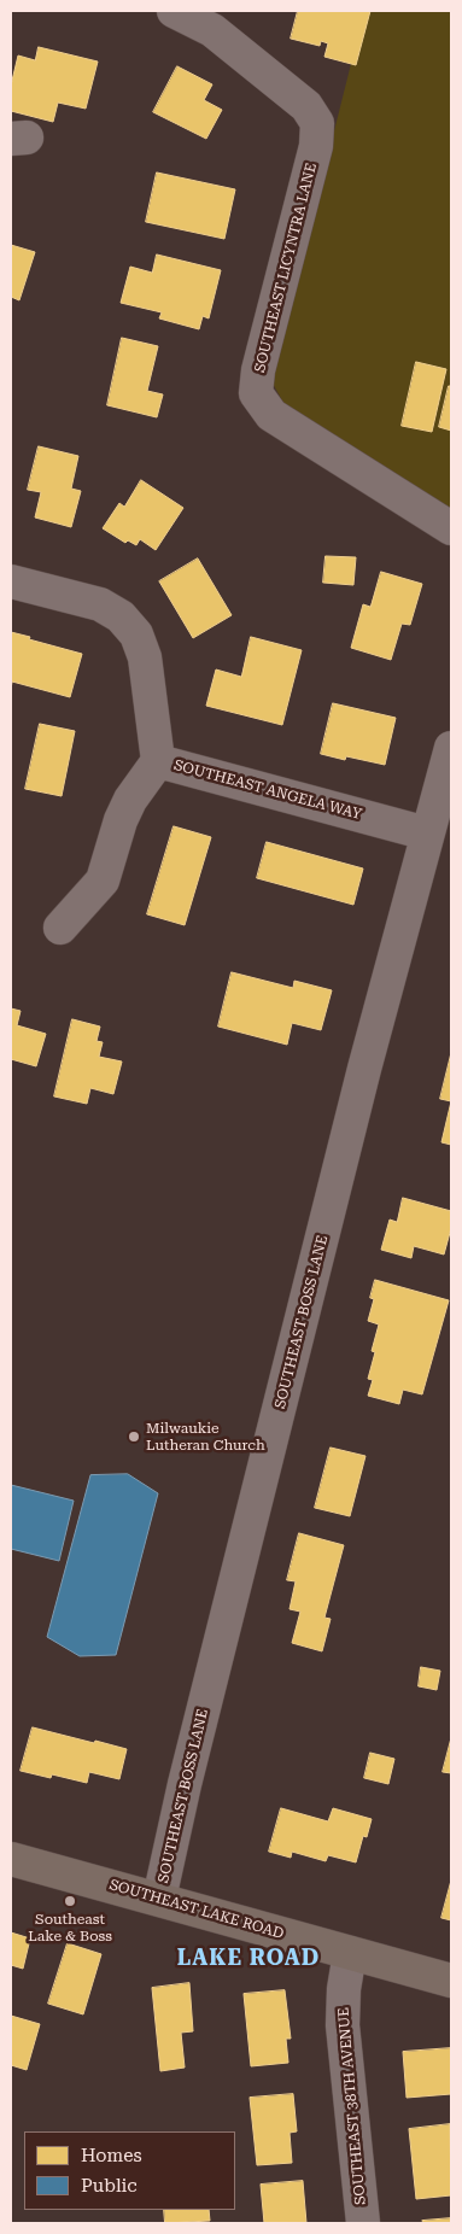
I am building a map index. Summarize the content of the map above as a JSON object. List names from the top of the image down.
{
  "streets": {
    "main road": ["SOUTHEAST LAKE ROAD"],
    "street": [
      "SOUTHEAST LICYNTRA LANE",
      "SOUTHEAST ANGELA WAY",
      "SOUTHEAST BOSS LANE",
      "SOUTHEAST 38TH AVENUE"
    ]
  },
  "crossings": [
    ["SOUTHEAST ANGELA WAY", "SOUTHEAST BOSS LANE"],
    ["SOUTHEAST BOSS LANE", "SOUTHEAST LAKE ROAD"],
    ["SOUTHEAST LAKE ROAD", "SOUTHEAST 38TH AVENUE"]
  ],
  "districts": ["LAKE ROAD"],
  "places": ["Milwaukie Lutheran Church", "Southeast Lake & Boss"],
  "legend": ["Homes", "Public"]
}
